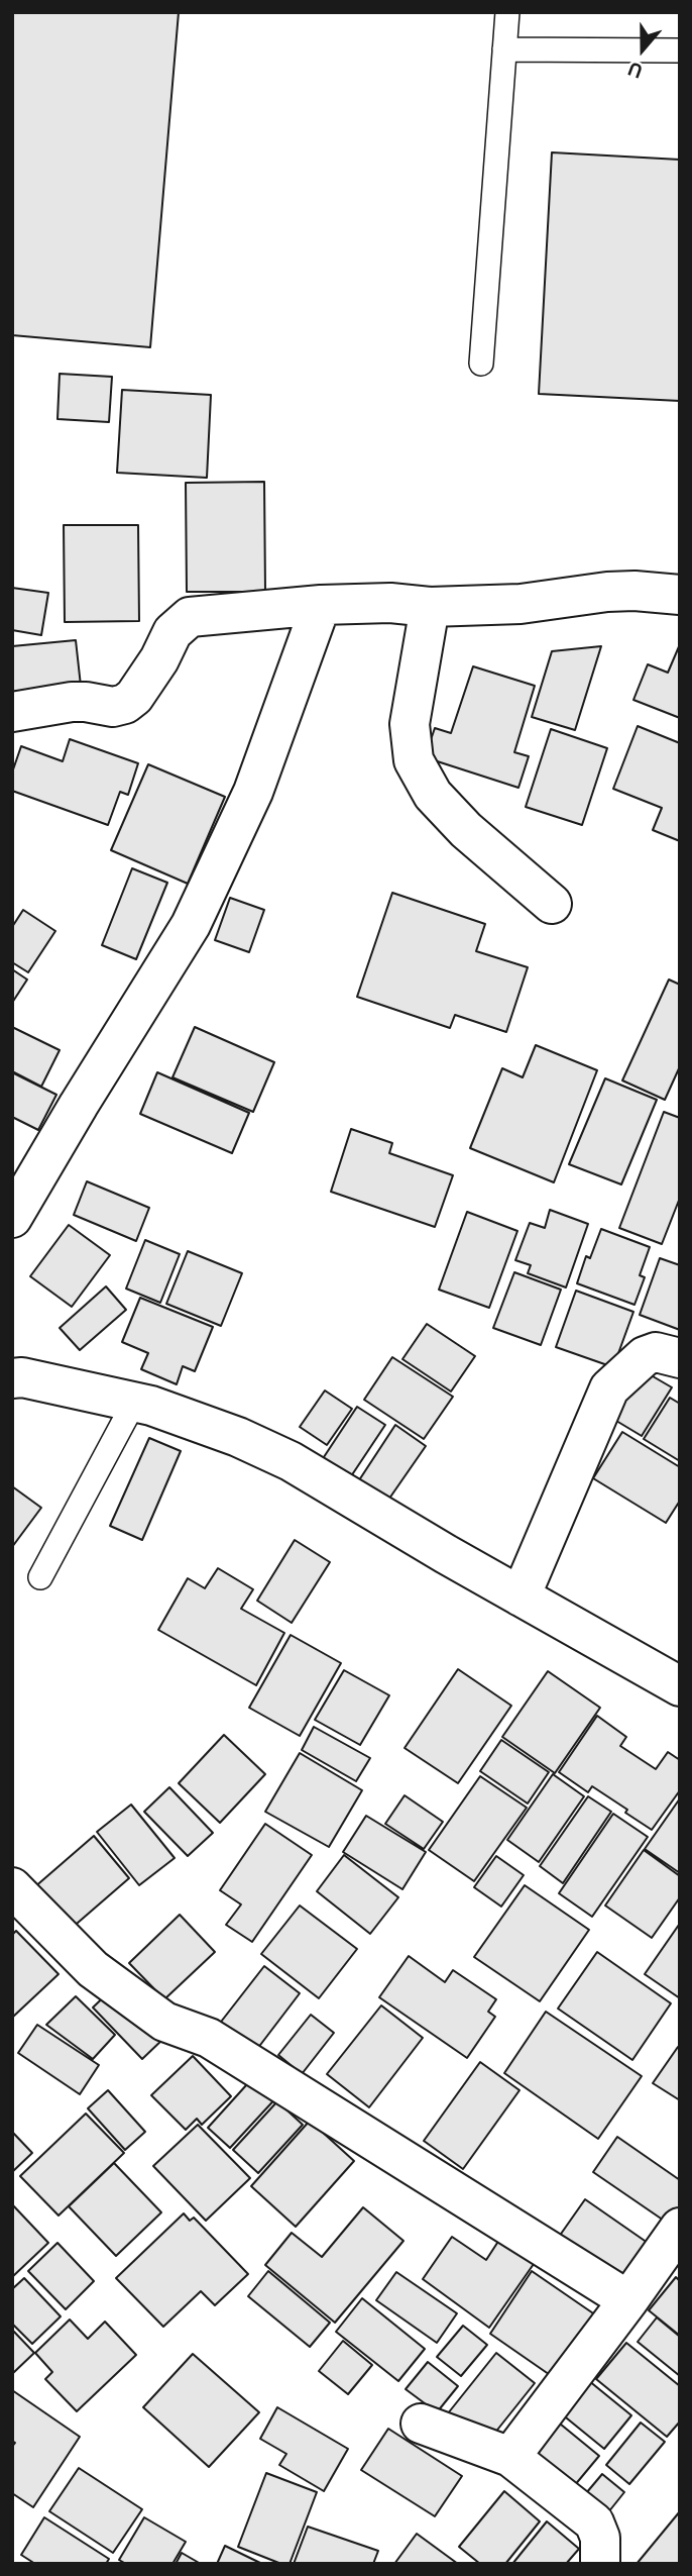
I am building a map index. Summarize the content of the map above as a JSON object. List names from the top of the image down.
{
  "north": "bottom"
}
